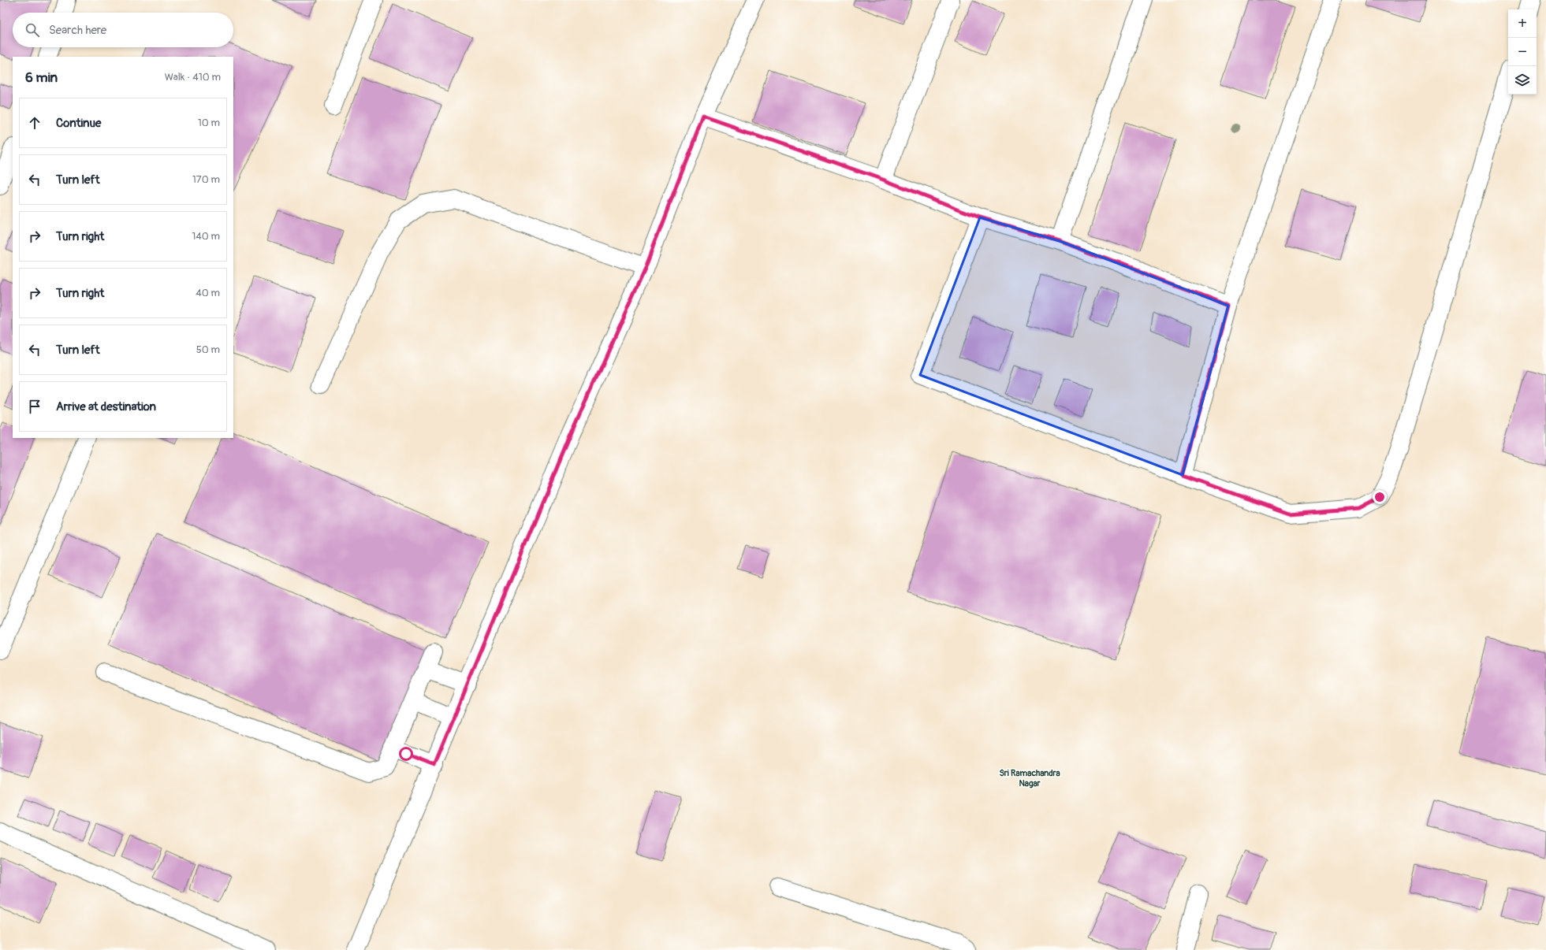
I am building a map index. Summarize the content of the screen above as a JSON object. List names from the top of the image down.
{
  "districts": ["Sri Ramachandra Nagar"],
  "page": {
    "map_buttons": ["+", "−"],
    "search": "Search here",
    "heading": ["6 min", "Walk · 410 m"],
    "list": [
      ["Continue", "10 m"],
      ["Turn left", "170 m"],
      ["Turn right", "140 m"],
      ["Turn right", "40 m"],
      ["Turn left", "50 m"],
      "Arrive at destination"
    ]
  }
}
